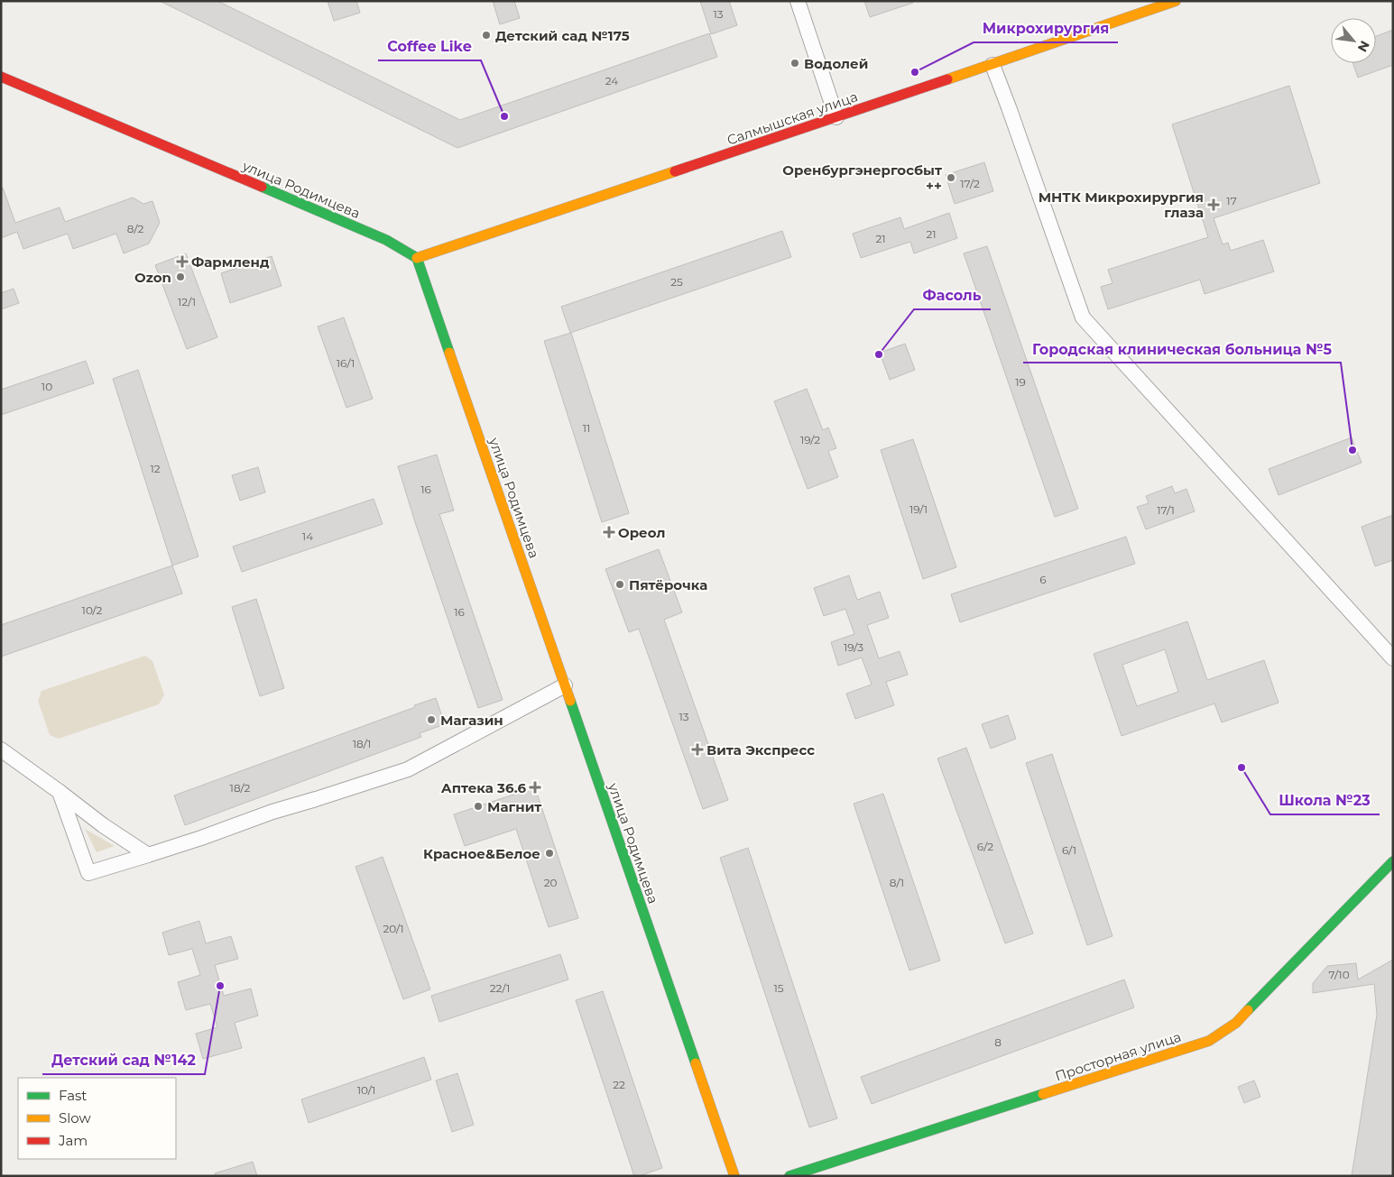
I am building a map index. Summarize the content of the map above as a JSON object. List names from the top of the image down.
{
  "streets": {
    "street": ["Салмышская улица", "улица Родимцева", "Просторная улица"]
  },
  "crossings": [
    ["Салмышская улица", "улица Родимцева"]
  ],
  "places": {
    "other": [
      "Детский сад №175",
      "Водолей",
      "Микрохирургия",
      "Coffee Like",
      "Оренбургэнергосбыт ++",
      "Ozon",
      "Фасоль",
      "Городская клиническая больница №5",
      "Пятёрочка",
      "Магазин",
      "Школа №23",
      "Магнит",
      "Красное&Белое",
      "Детский сад №142"
    ],
    "health": [
      "МНТК Микрохирургия глаза",
      "Фармленд",
      "Ореол",
      "Вита Экспресс",
      "Аптека 36.6"
    ]
  },
  "house_numbers": [
    "13",
    "24",
    "17/2",
    "17",
    "8/2",
    "21",
    "21",
    "25",
    "12/1",
    "16/1",
    "19",
    "10",
    "11",
    "19/2",
    "12",
    "16",
    "19/1",
    "17/1",
    "14",
    "6",
    "10/2",
    "16",
    "19/3",
    "13",
    "18/1",
    "18/2",
    "6/2",
    "6/1",
    "20",
    "8/1",
    "20/1",
    "7/10",
    "22/1",
    "15",
    "8",
    "22",
    "10/1"
  ],
  "legend": ["Fast", "Slow", "Jam"],
  "north": "bottom right"
}
